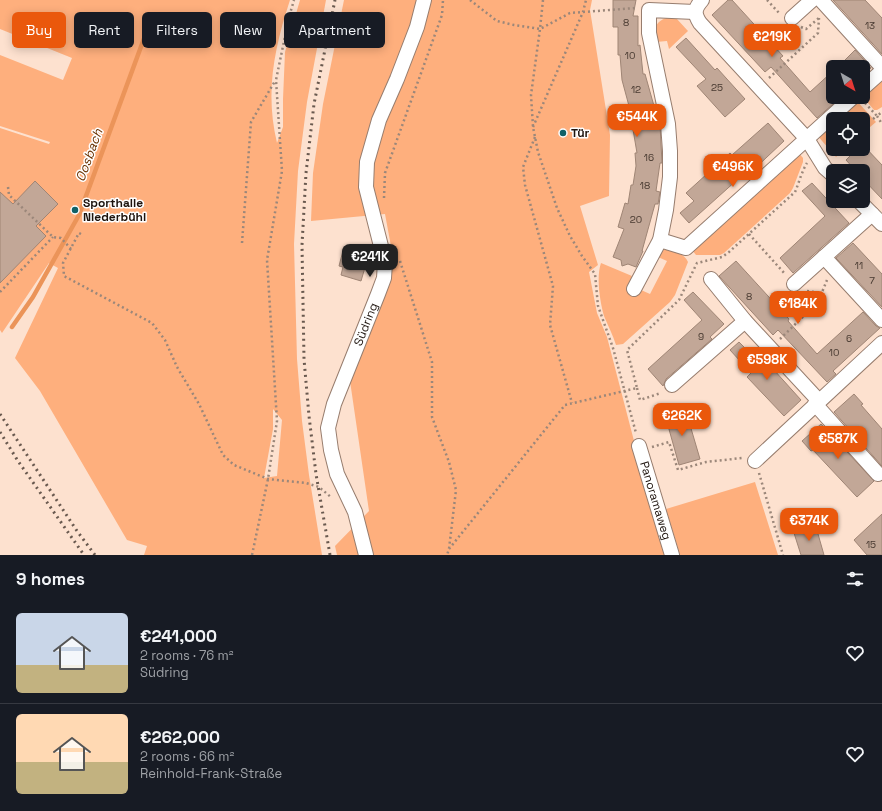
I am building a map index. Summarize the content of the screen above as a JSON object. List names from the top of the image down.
{
  "streets": {
    "street": ["Südring", "Panoramaweg"]
  },
  "water": ["Oosbach"],
  "places": ["Tür", "Sporthalle Niederbühl"],
  "house_numbers": [
    "8",
    "13",
    "10",
    "25",
    "12",
    "16",
    "18",
    "20",
    "11",
    "7",
    "8",
    "9",
    "6",
    "10",
    "15"
  ],
  "north": "bottom right",
  "page": {
    "chip": [
      "Buy",
      "Rent",
      "Filters",
      "New",
      "Apartment"
    ],
    "price": [
      "€219K",
      "€544K",
      "€496K",
      "€241K",
      "€184K",
      "€598K",
      "€262K",
      "€587K",
      "€374K"
    ],
    "heading": "9 homes",
    "list": [
      {
        "name": "€241,000",
        "note": "2 rooms · 76 m² · Südring"
      },
      {
        "name": "€262,000",
        "note": "2 rooms · 66 m² · Reinhold-Frank-Straße"
      }
    ]
  }
}
